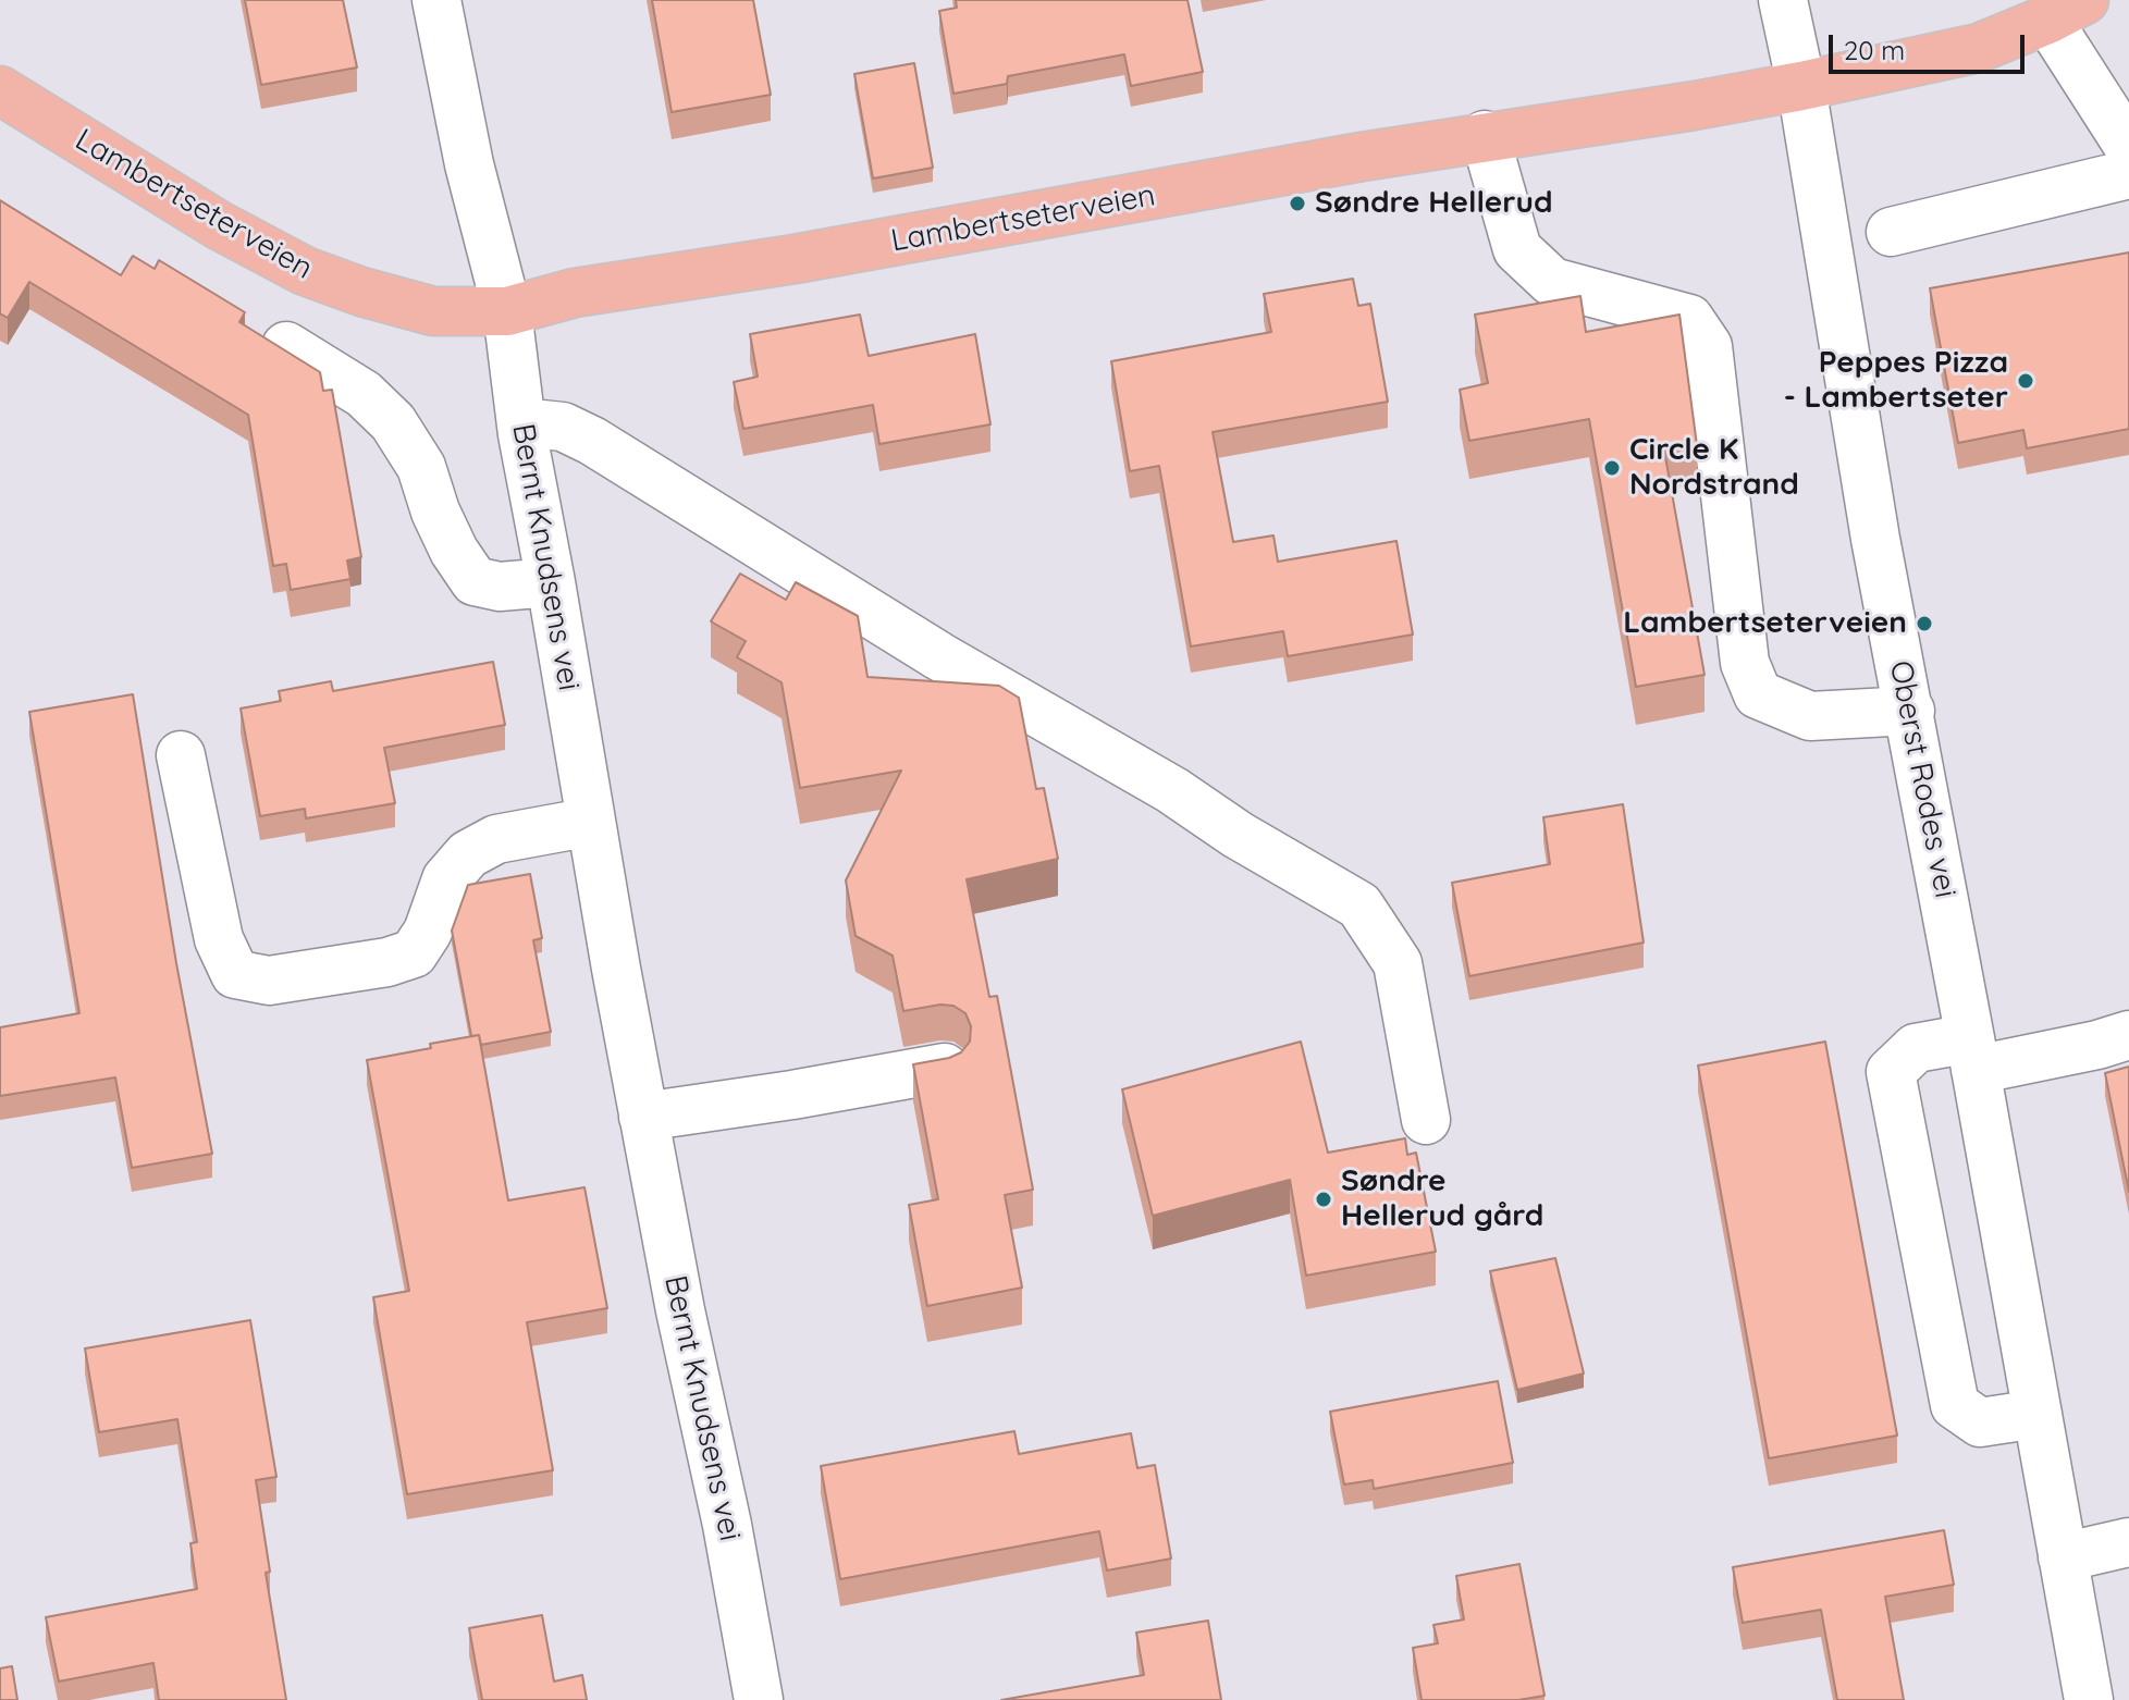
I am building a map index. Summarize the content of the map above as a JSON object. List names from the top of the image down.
{
  "streets": {
    "main road": ["Lambertseterveien"],
    "street": ["Bernt Knudsens vei", "Oberst Rodes vei"]
  },
  "crossings": [
    ["Lambertseterveien", "Bernt Knudsens vei"],
    ["Lambertseterveien", "Oberst Rodes vei"]
  ],
  "places": [
    "Søndre Hellerud",
    "Peppes Pizza - Lambertseter",
    "Circle K Nordstrand",
    "Lambertseterveien",
    "Søndre Hellerud gård"
  ],
  "scale_bar": "20 m"
}
